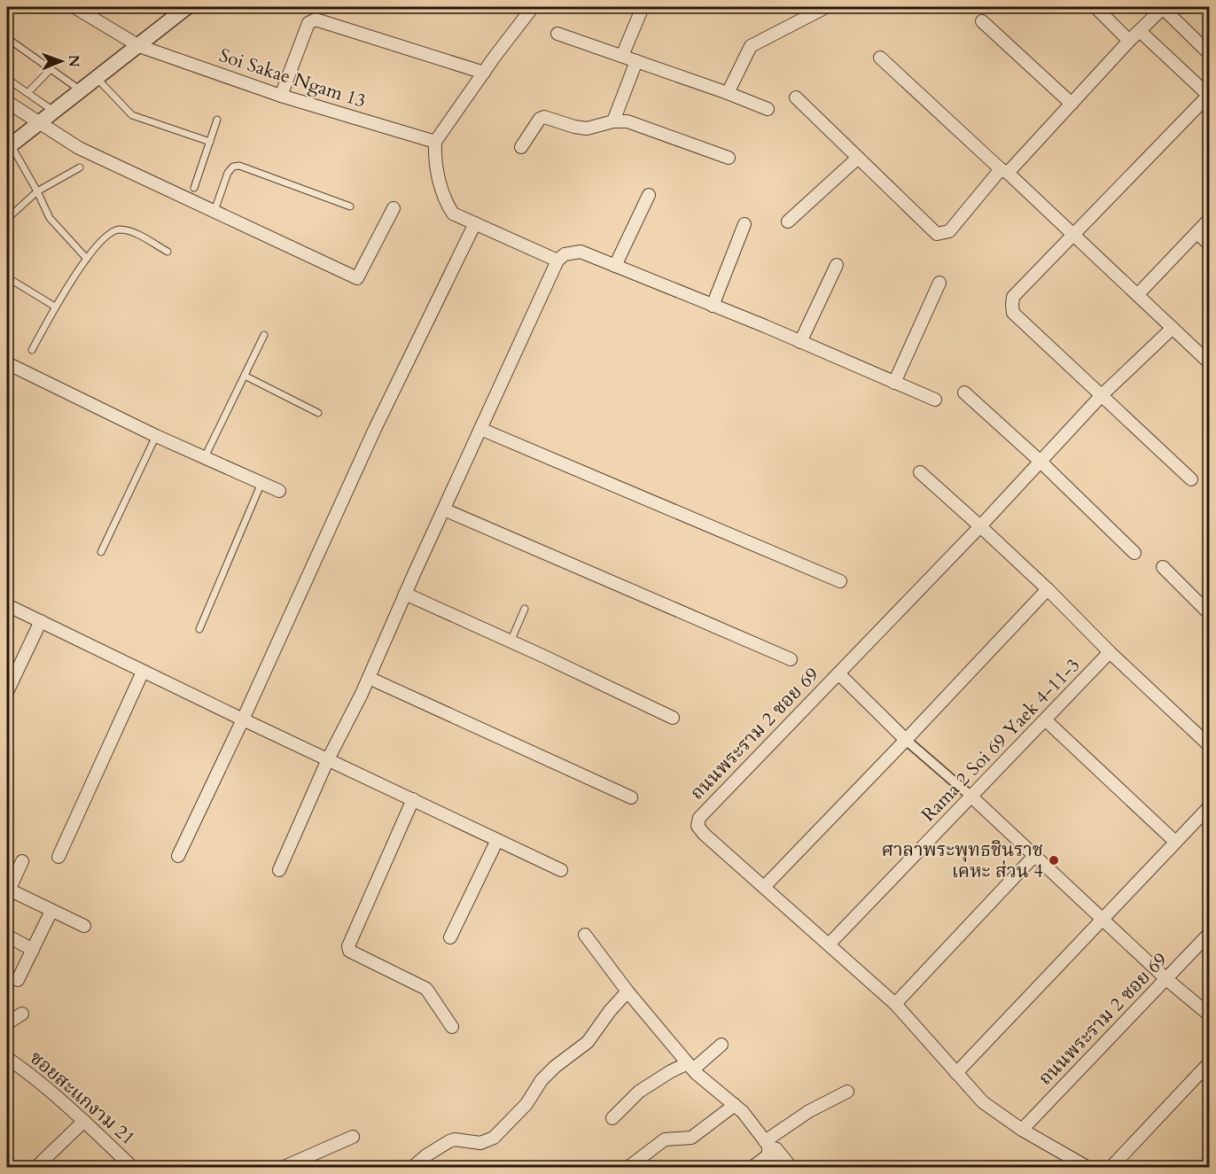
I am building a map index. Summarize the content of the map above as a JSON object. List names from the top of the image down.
{
  "streets": {
    "street": [
      "Soi Sakae Ngam 13",
      "ถนนพระราม 2 ซอย 69",
      "Rama 2 Soi 69 Yaek 4-11-3",
      "ซอยสะแกงาม 21"
    ]
  },
  "crossings": [
    ["ถนนพระราม 2 ซอย 69", "Rama 2 Soi 69 Yaek 4-11-3"]
  ],
  "places": ["ศาลาพระพุทธชินราช เคหะ ส่วน 4"],
  "north": "right"
}
